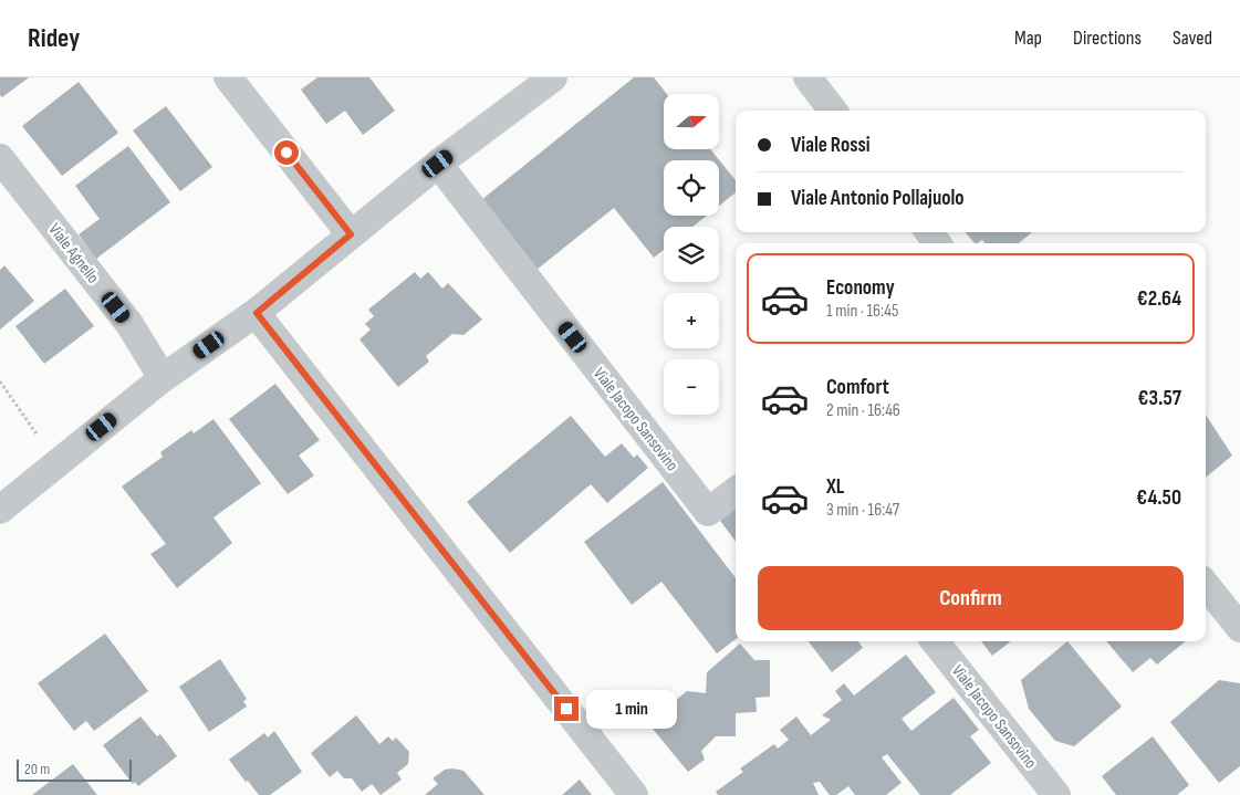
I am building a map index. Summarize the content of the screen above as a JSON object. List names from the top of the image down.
{
  "streets": {
    "street": ["Viale Agnello", "Viale Jacopo Sansovino"]
  },
  "scale_bar": "20 m",
  "north": "right",
  "page": {
    "header": "Ridey",
    "nav": ["Map", "Directions", "Saved"],
    "map_buttons": ["+", "−"],
    "banner": ["Viale Rossi", "Viale Antonio Pollajuolo"],
    "list": [
      {
        "name": "Economy",
        "note": "1 min · 16:45",
        "value": "€2.64"
      },
      {
        "name": "Comfort",
        "note": "2 min · 16:46",
        "value": "€3.57"
      },
      {
        "name": "XL",
        "note": "3 min · 16:47",
        "value": "€4.50"
      }
    ],
    "buttons": "Confirm",
    "bubble": "1 min",
    "scale": "20 m"
  }
}
